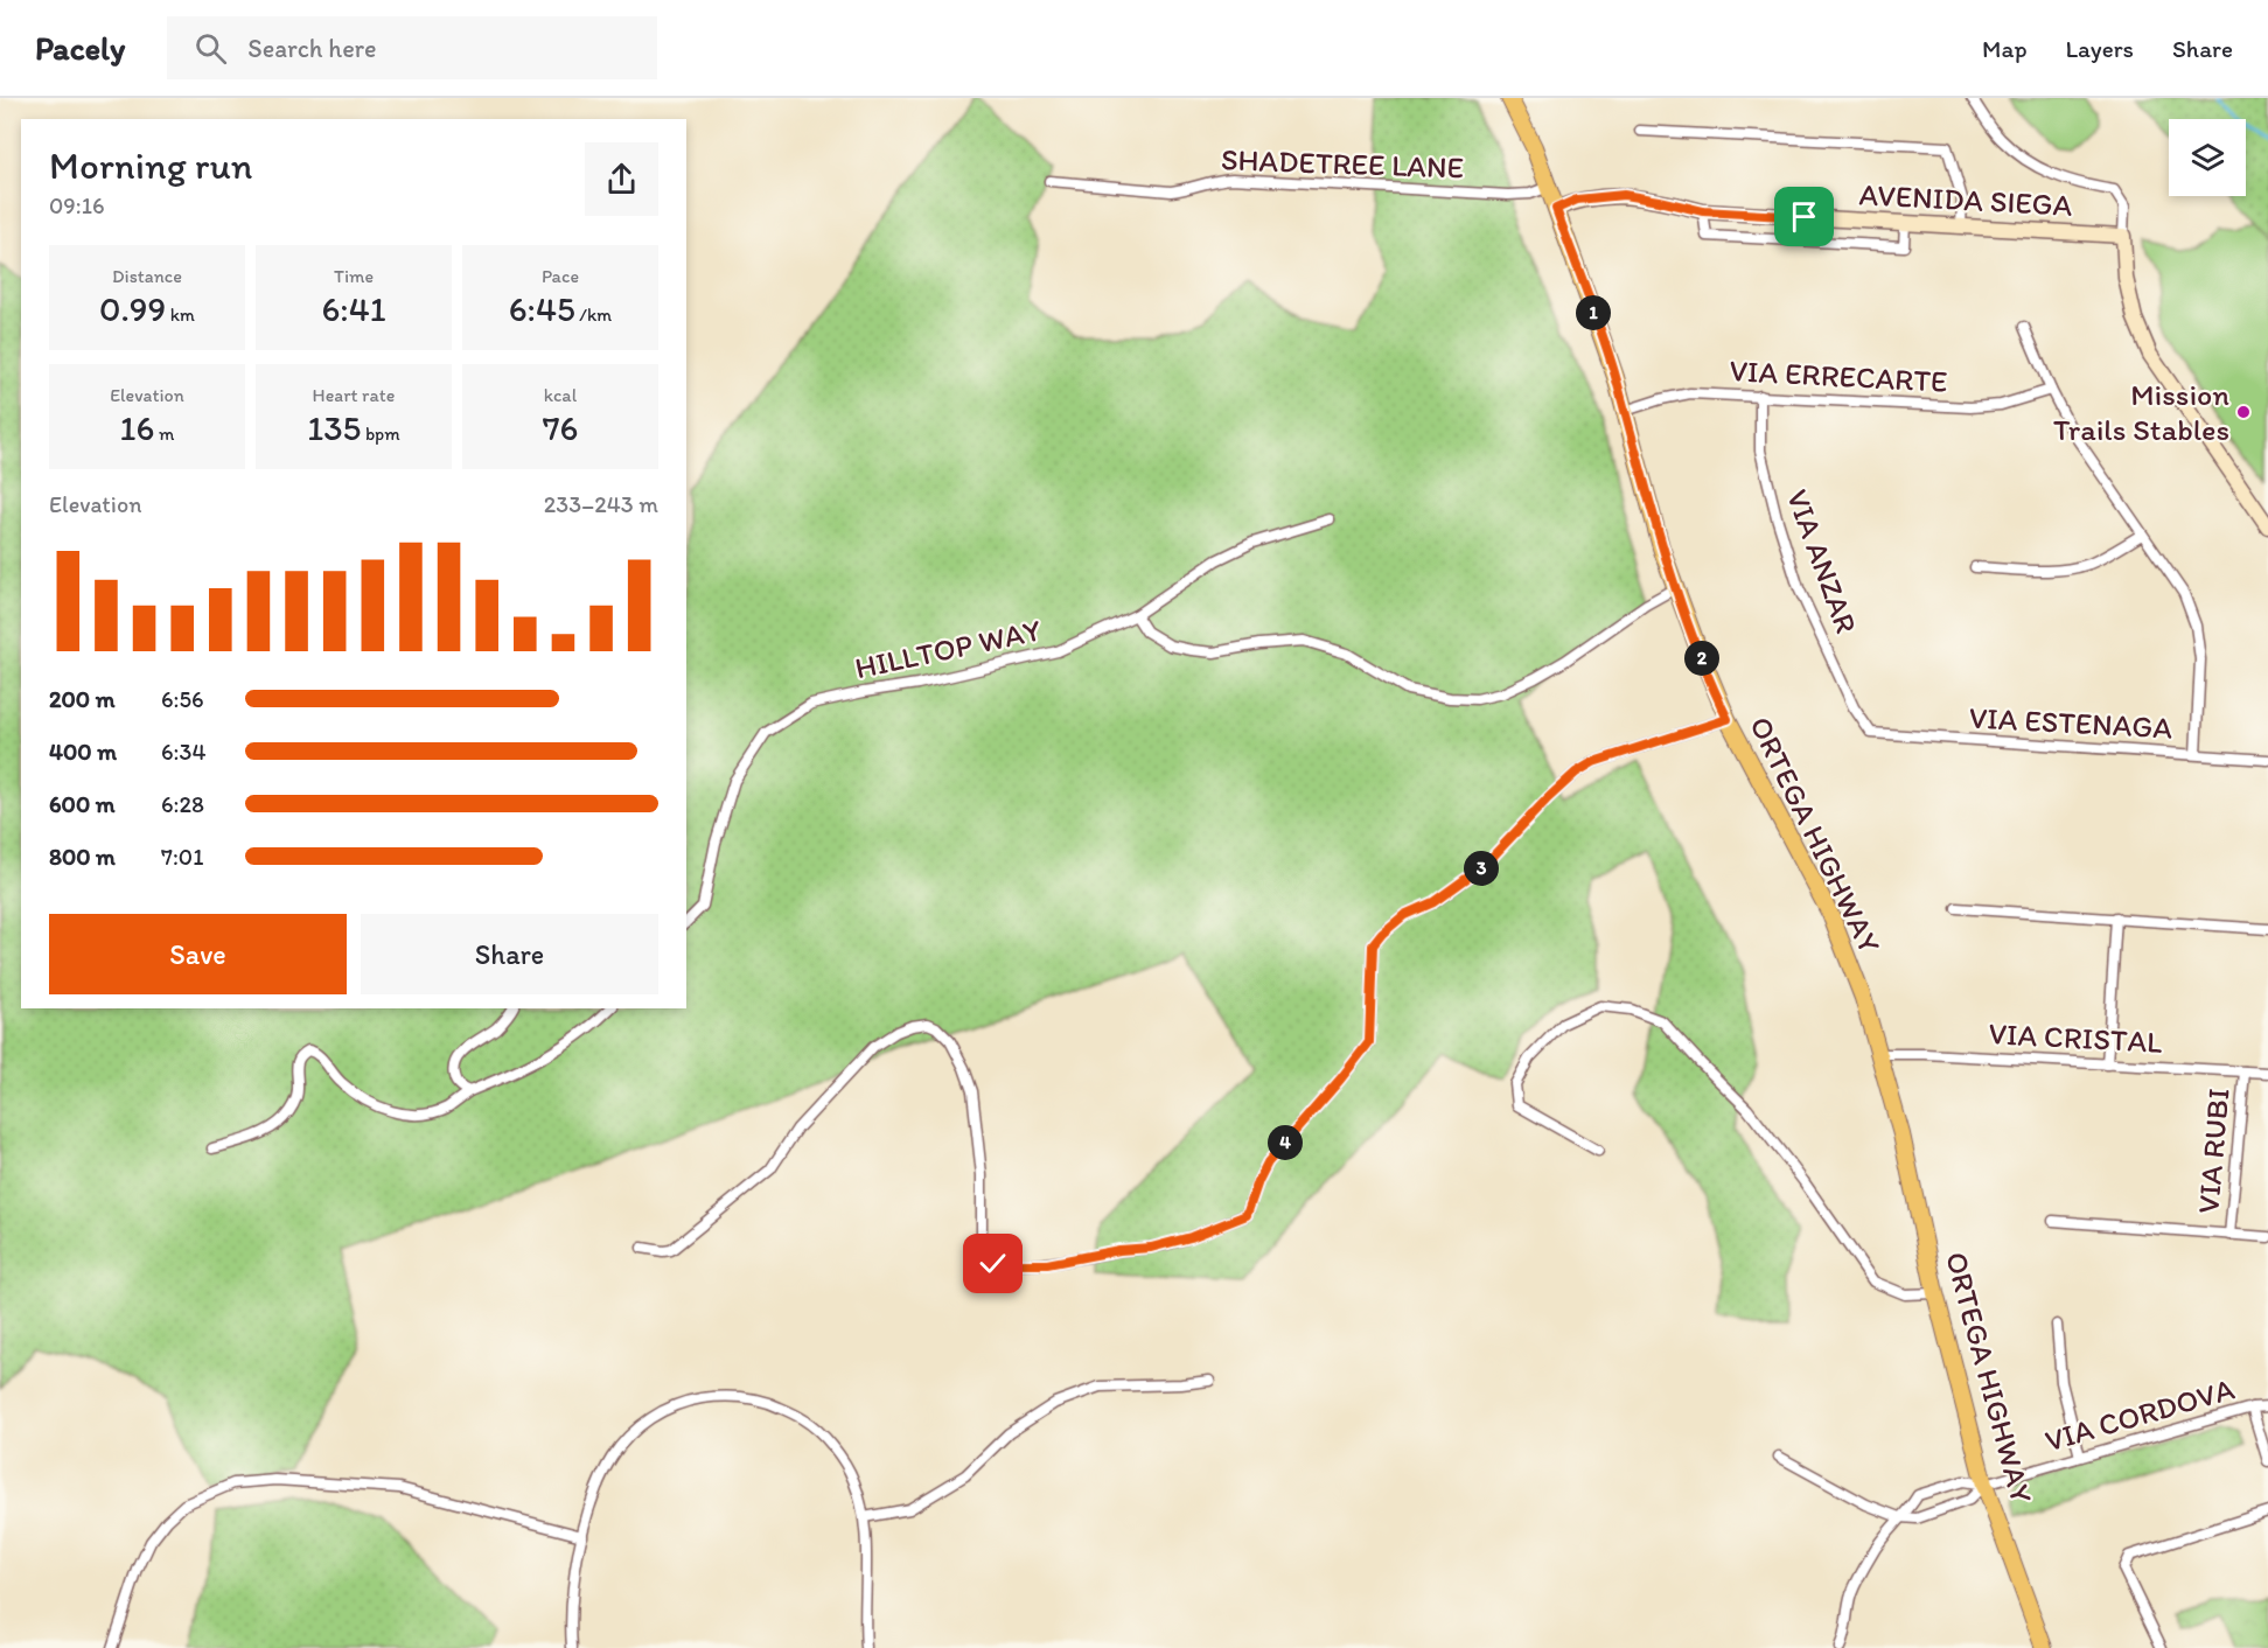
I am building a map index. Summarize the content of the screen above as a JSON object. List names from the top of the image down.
{
  "streets": {
    "main road": ["ORTEGA HIGHWAY"],
    "street": [
      "SHADETREE LANE",
      "AVENIDA SIEGA",
      "VIA ERRECARTE",
      "VIA ANZAR",
      "HILLTOP WAY",
      "VIA ESTENAGA",
      "VIA CRISTAL",
      "VIA RUBI",
      "VIA CORDOVA"
    ]
  },
  "crossings": [
    ["SHADETREE LANE", "ORTEGA HIGHWAY"],
    ["AVENIDA SIEGA", "ORTEGA HIGHWAY"],
    ["VIA ERRECARTE", "VIA ANZAR"],
    ["VIA ERRECARTE", "ORTEGA HIGHWAY"],
    ["VIA ANZAR", "VIA ESTENAGA"],
    ["ORTEGA HIGHWAY", "VIA CRISTAL"],
    ["ORTEGA HIGHWAY", "VIA CORDOVA"],
    ["VIA CRISTAL", "VIA RUBI"]
  ],
  "places": ["Mission Trails Stables"],
  "page": {
    "header": "Pacely",
    "search": "Search here",
    "nav": ["Map", "Layers", "Share"],
    "heading": ["Morning run", "09:16"],
    "stats": [
      ["Distance", "0.99 km"],
      ["Time", "6:41"],
      ["Pace", "6:45 /km"],
      ["Elevation", "16 m"],
      ["Heart rate", "135 bpm"],
      ["kcal", "76"]
    ],
    "pins": [
      "1",
      "2",
      "3",
      "4"
    ],
    "chart": ["Elevation", "233–243 m"],
    "list": [
      {
        "name": "200 m",
        "note": "6:56"
      },
      {
        "name": "400 m",
        "note": "6:34"
      },
      {
        "name": "600 m",
        "note": "6:28"
      },
      {
        "name": "800 m",
        "note": "7:01"
      }
    ],
    "buttons": ["Save", "Share"]
  }
}
